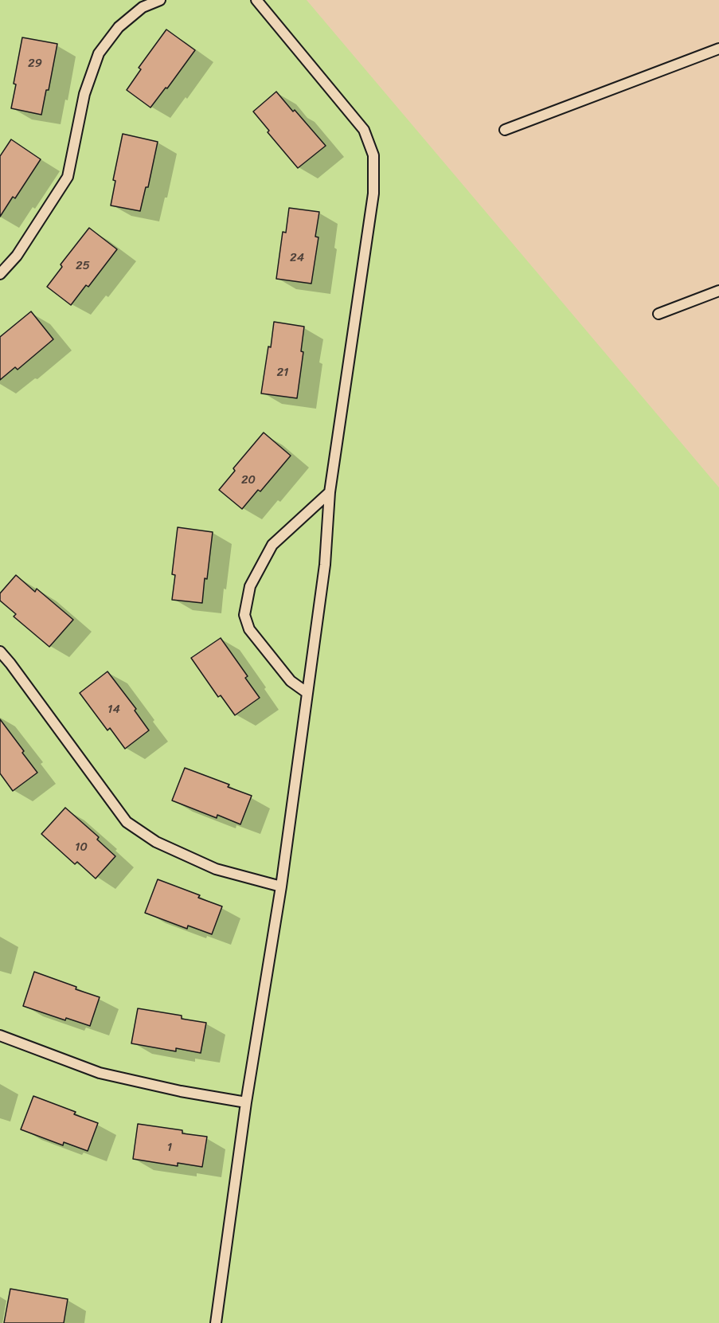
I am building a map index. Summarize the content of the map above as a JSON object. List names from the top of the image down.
{
  "house_numbers": [
    "29",
    "24",
    "25",
    "21",
    "20",
    "14",
    "10",
    "1"
  ]
}
